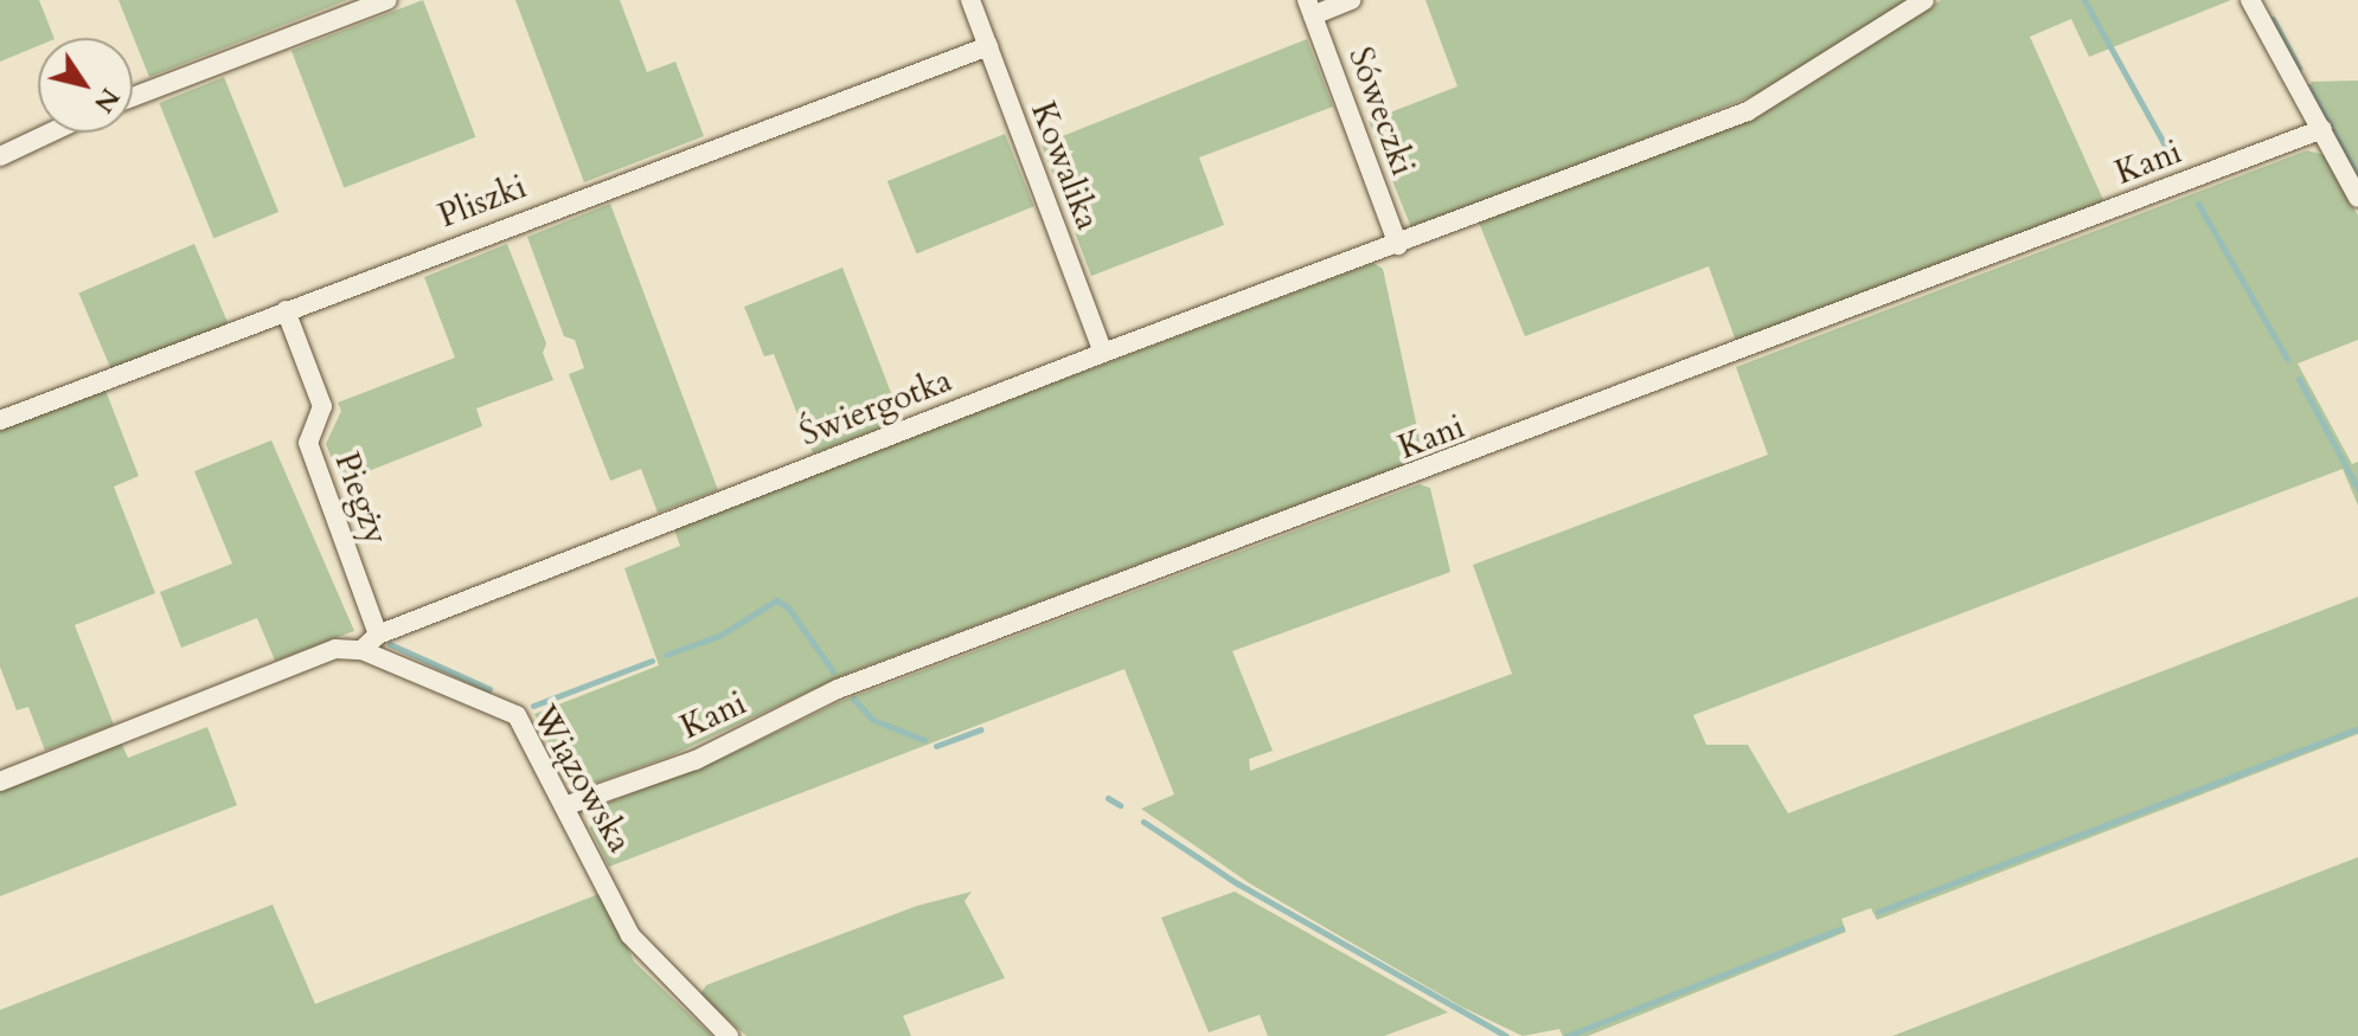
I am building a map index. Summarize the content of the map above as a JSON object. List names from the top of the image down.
{
  "streets": {
    "street": [
      "Sóweczki",
      "Kani",
      "Kowalika",
      "Pliszki",
      "Świergotka",
      "Piegży",
      "Wiązowska"
    ]
  },
  "crossings": [
    ["Sóweczki", "Świergotka"],
    ["Kani", "Wiązowska"],
    ["Kowalika", "Pliszki"],
    ["Kowalika", "Świergotka"],
    ["Pliszki", "Piegży"],
    ["Świergotka", "Piegży"]
  ],
  "north": "bottom right"
}
